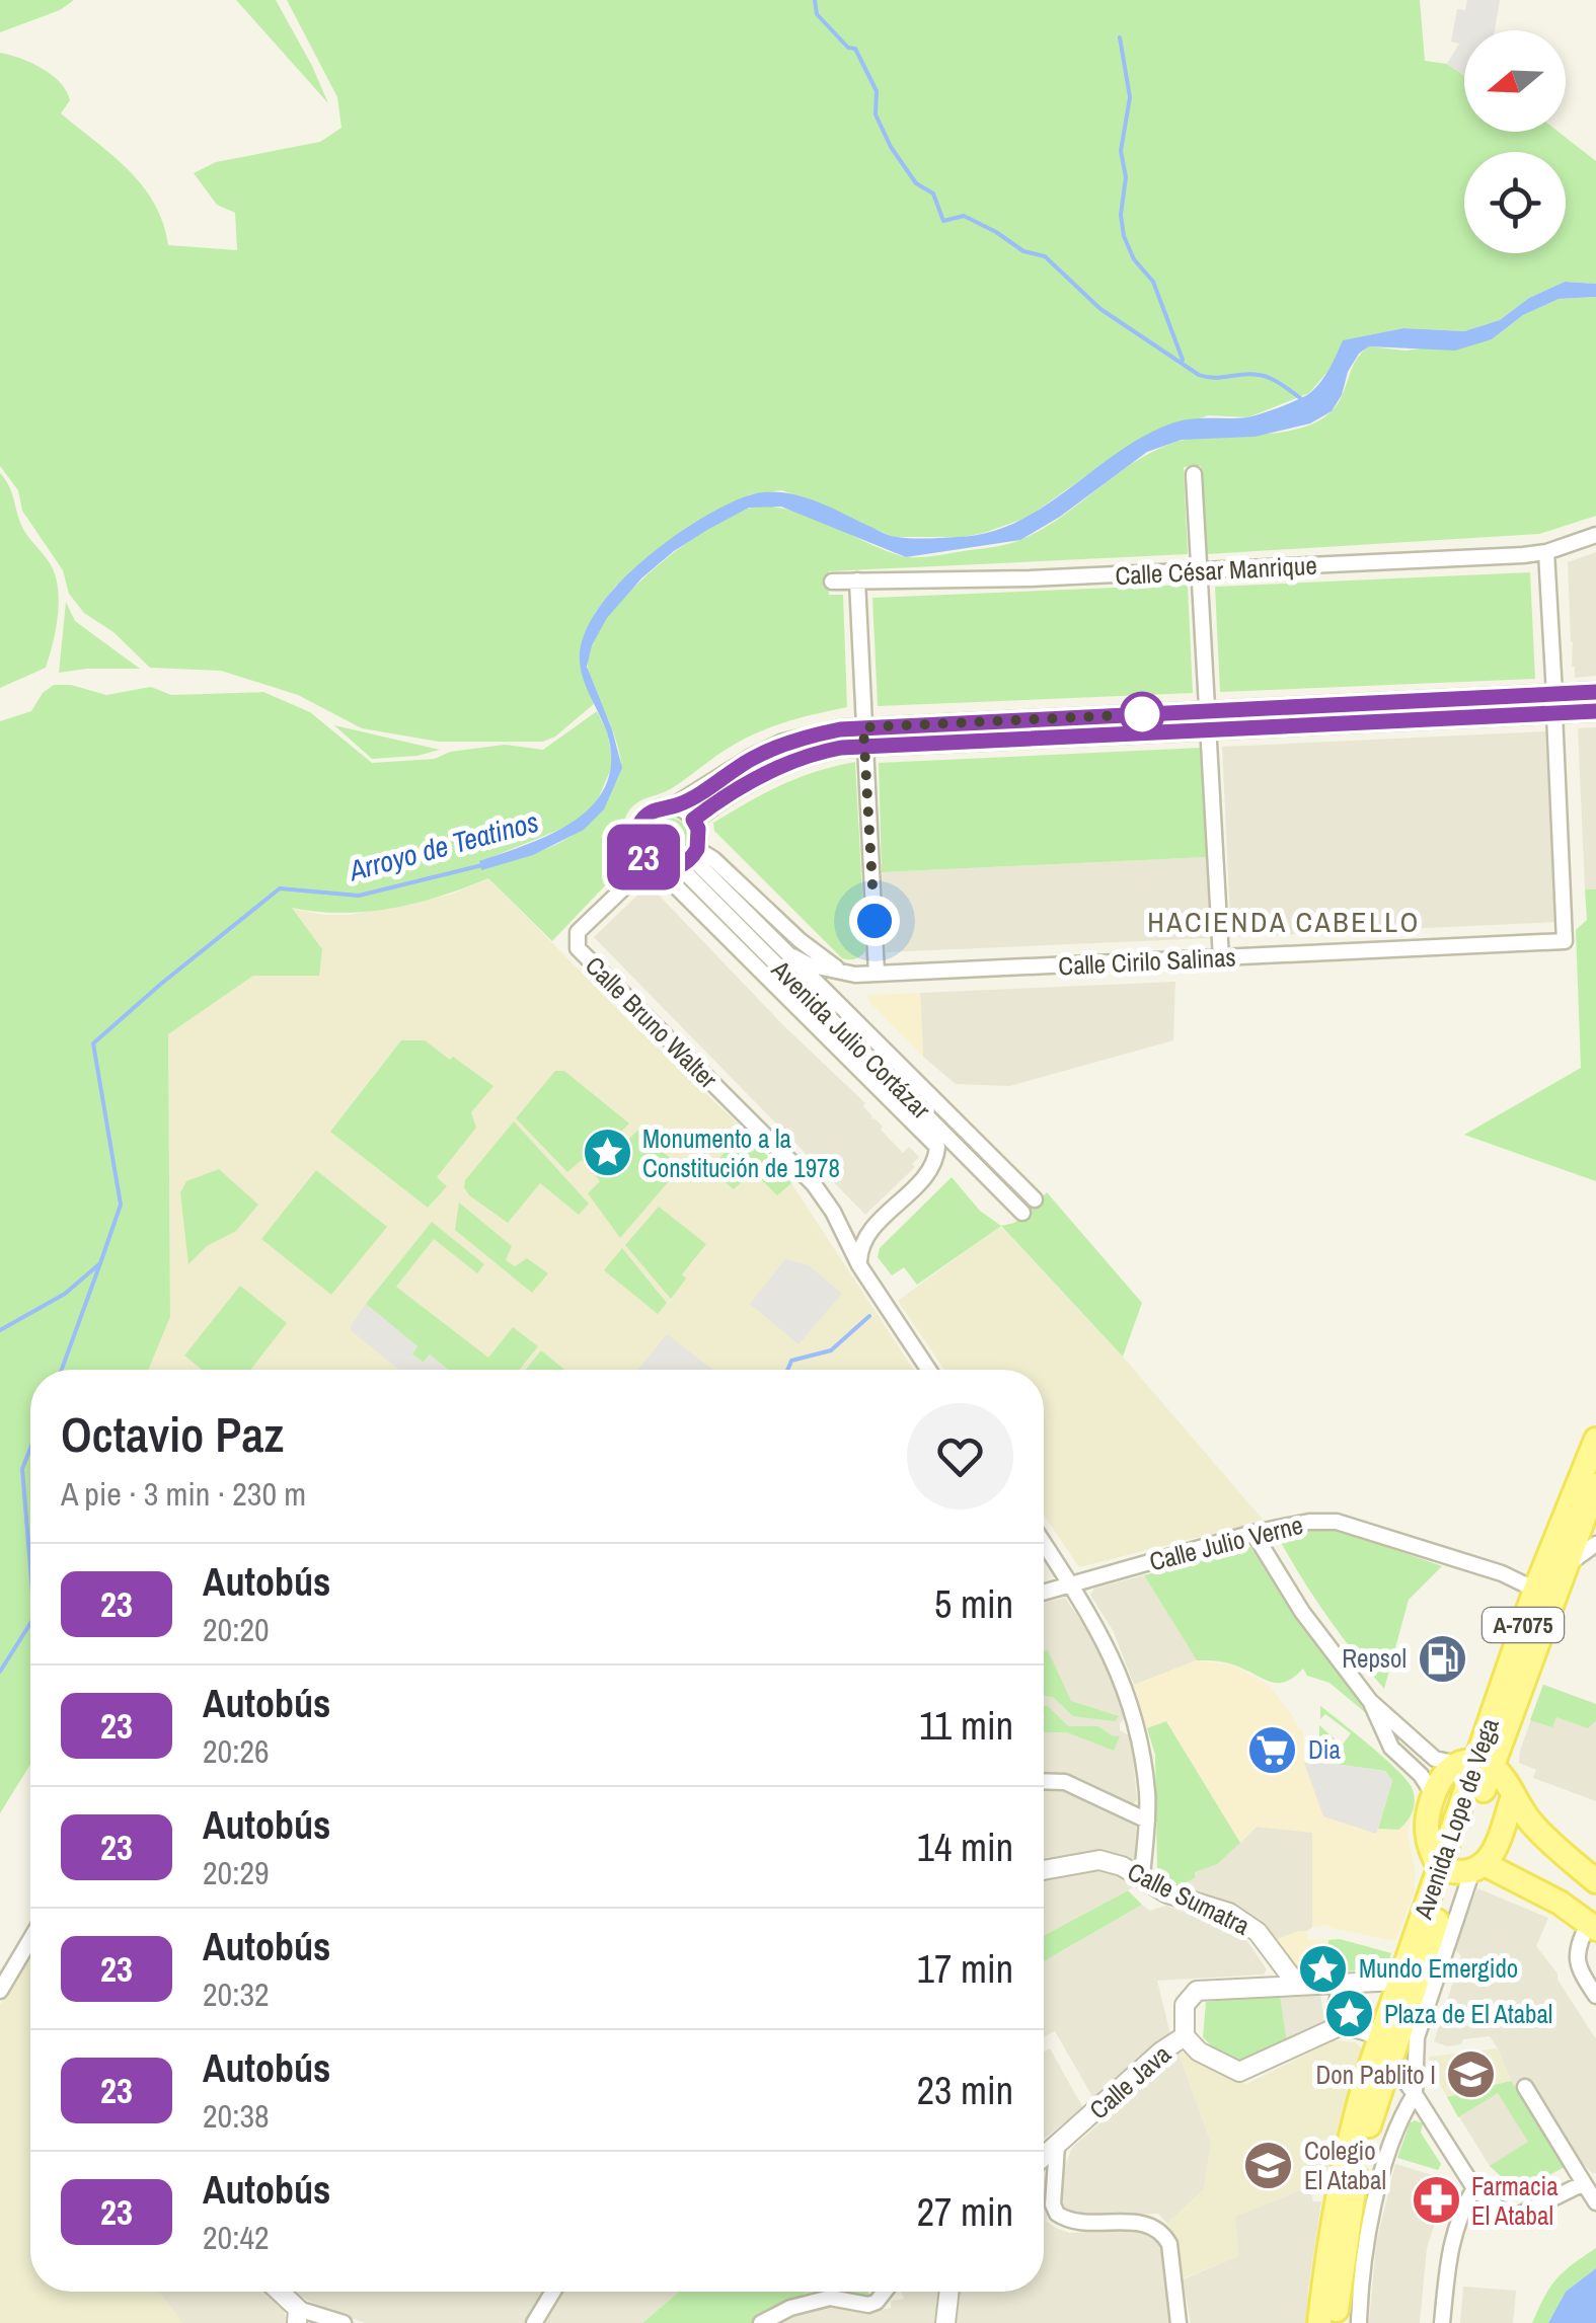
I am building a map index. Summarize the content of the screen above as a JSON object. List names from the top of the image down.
{
  "streets": {
    "main road": ["A-7075", "Avenida Lope de Vega"],
    "street": [
      "Calle César Manrique",
      "Calle Cirilo Salinas",
      "Calle Bruno Walter",
      "Avenida Julio Cortázar",
      "Calle Julio Verne",
      "Calle Sumatra",
      "Calle Java"
    ]
  },
  "crossings": [
    ["Calle Cirilo Salinas", "Avenida Julio Cortázar"],
    ["Calle Bruno Walter", "Avenida Julio Cortázar"],
    ["Calle Julio Verne", "Avenida Lope de Vega"]
  ],
  "districts": ["HACIENDA CABELLO"],
  "water": ["Arroyo de Teatinos"],
  "places": {
    "place": ["Monumento a la Constitución de 1978", "Mundo Emergido", "Plaza de El Atabal"],
    "fuel station": ["Repsol"],
    "supermarket": ["Dia"],
    "school or university": ["Don Pablito I", "Colegio El Atabal"],
    "pharmacy": ["Farmacia El Atabal"]
  },
  "lines": ["bus line 23"],
  "north": "left",
  "page": {
    "on_map": "23",
    "heading": ["Octavio Paz", "A pie · 3 min · 230 m"],
    "list": [
      {
        "mark": "23",
        "name": "Autobús",
        "note": "20:20",
        "value": "5 min"
      },
      {
        "mark": "23",
        "name": "Autobús",
        "note": "20:26",
        "value": "11 min"
      },
      {
        "mark": "23",
        "name": "Autobús",
        "note": "20:29",
        "value": "14 min"
      },
      {
        "mark": "23",
        "name": "Autobús",
        "note": "20:32",
        "value": "17 min"
      },
      {
        "mark": "23",
        "name": "Autobús",
        "note": "20:38",
        "value": "23 min"
      },
      {
        "mark": "23",
        "name": "Autobús",
        "note": "20:42",
        "value": "27 min"
      }
    ]
  }
}
